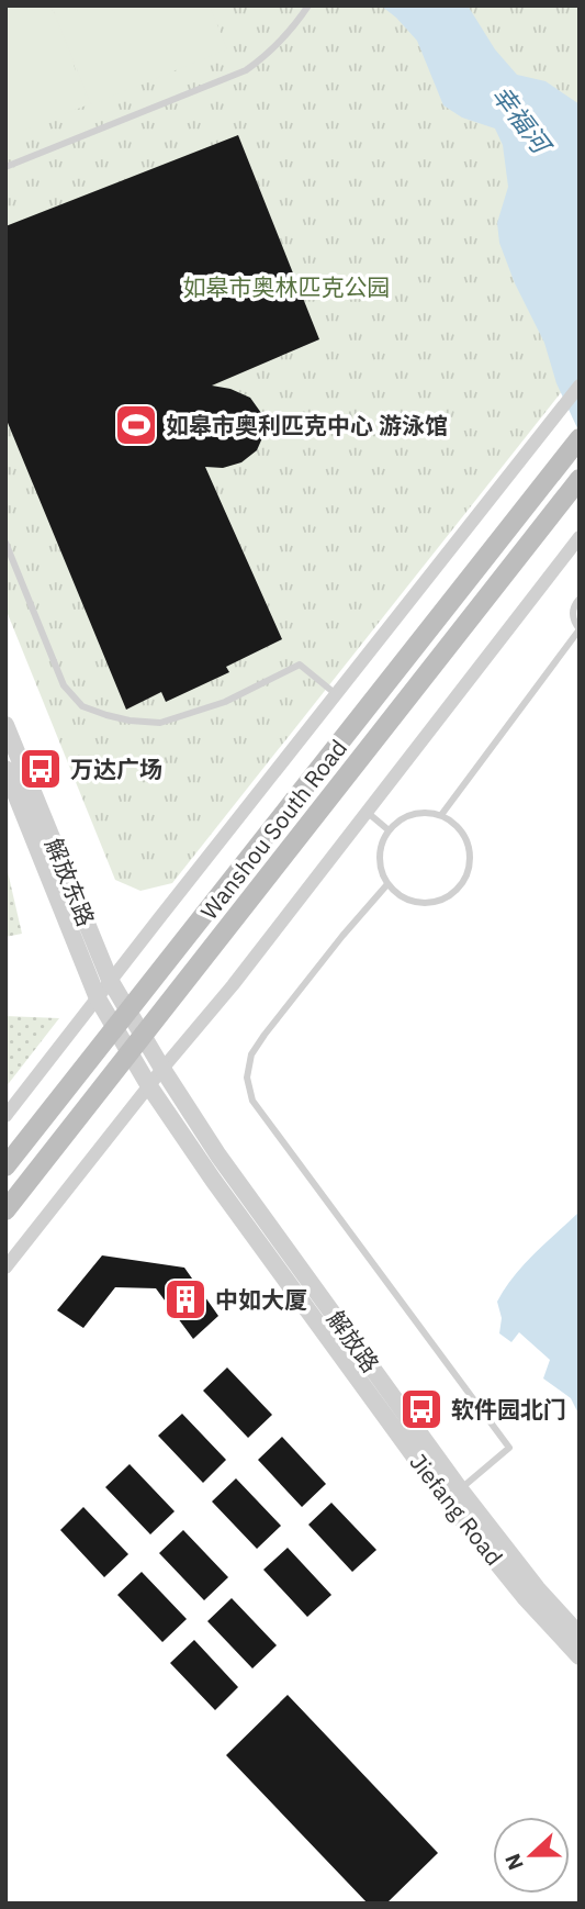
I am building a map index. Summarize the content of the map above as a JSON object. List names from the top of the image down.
{
  "streets": {
    "main road": ["Wanshou South Road"],
    "street": ["解放东路", "解放路", "Jiefang Road"]
  },
  "crossings": [
    ["Wanshou South Road", "解放东路"],
    ["Wanshou South Road", "解放路"],
    ["Wanshou South Road", "Jiefang Road"],
    ["解放东路", "解放路"],
    ["解放路", "Jiefang Road"]
  ],
  "water": ["幸福河"],
  "parks": ["如皋市奥林匹克公园"],
  "places": {
    "sports": ["如皋市奥利匹克中心 游泳馆"],
    "bus stop": ["万达广场", "软件园北门"],
    "building": ["中如大厦"]
  },
  "north": "left"
}
